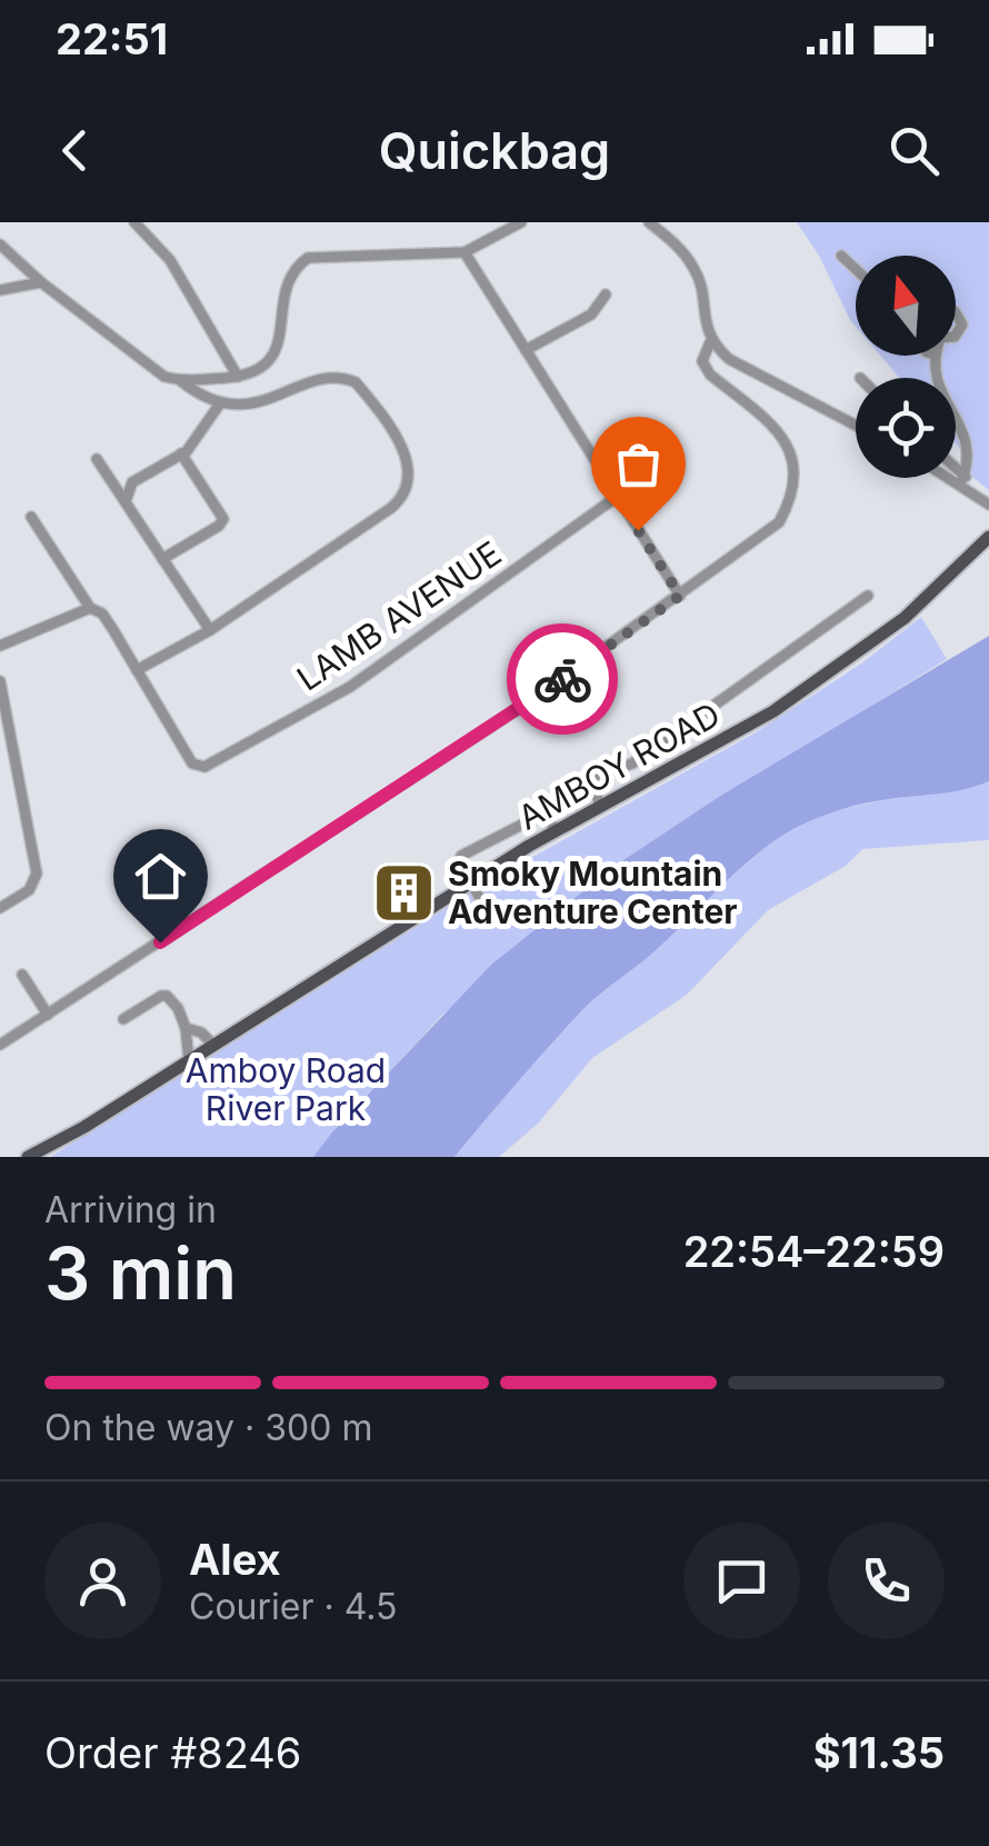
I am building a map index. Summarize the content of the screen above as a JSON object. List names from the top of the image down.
{
  "streets": {
    "main road": ["AMBOY ROAD"],
    "street": ["LAMB AVENUE"]
  },
  "parks": ["Amboy Road River Park"],
  "places": {
    "building": ["Smoky Mountain Adventure Center"]
  },
  "north": "top",
  "page": {
    "status": "22:51",
    "header": "Quickbag",
    "heading": ["3 min", "Arriving in", "22:54–22:59"],
    "panel": [
      "Alex",
      "Courier · 4.5",
      "Order #8246",
      "$11.35"
    ],
    "bar": "On the way · 300 m"
  }
}
